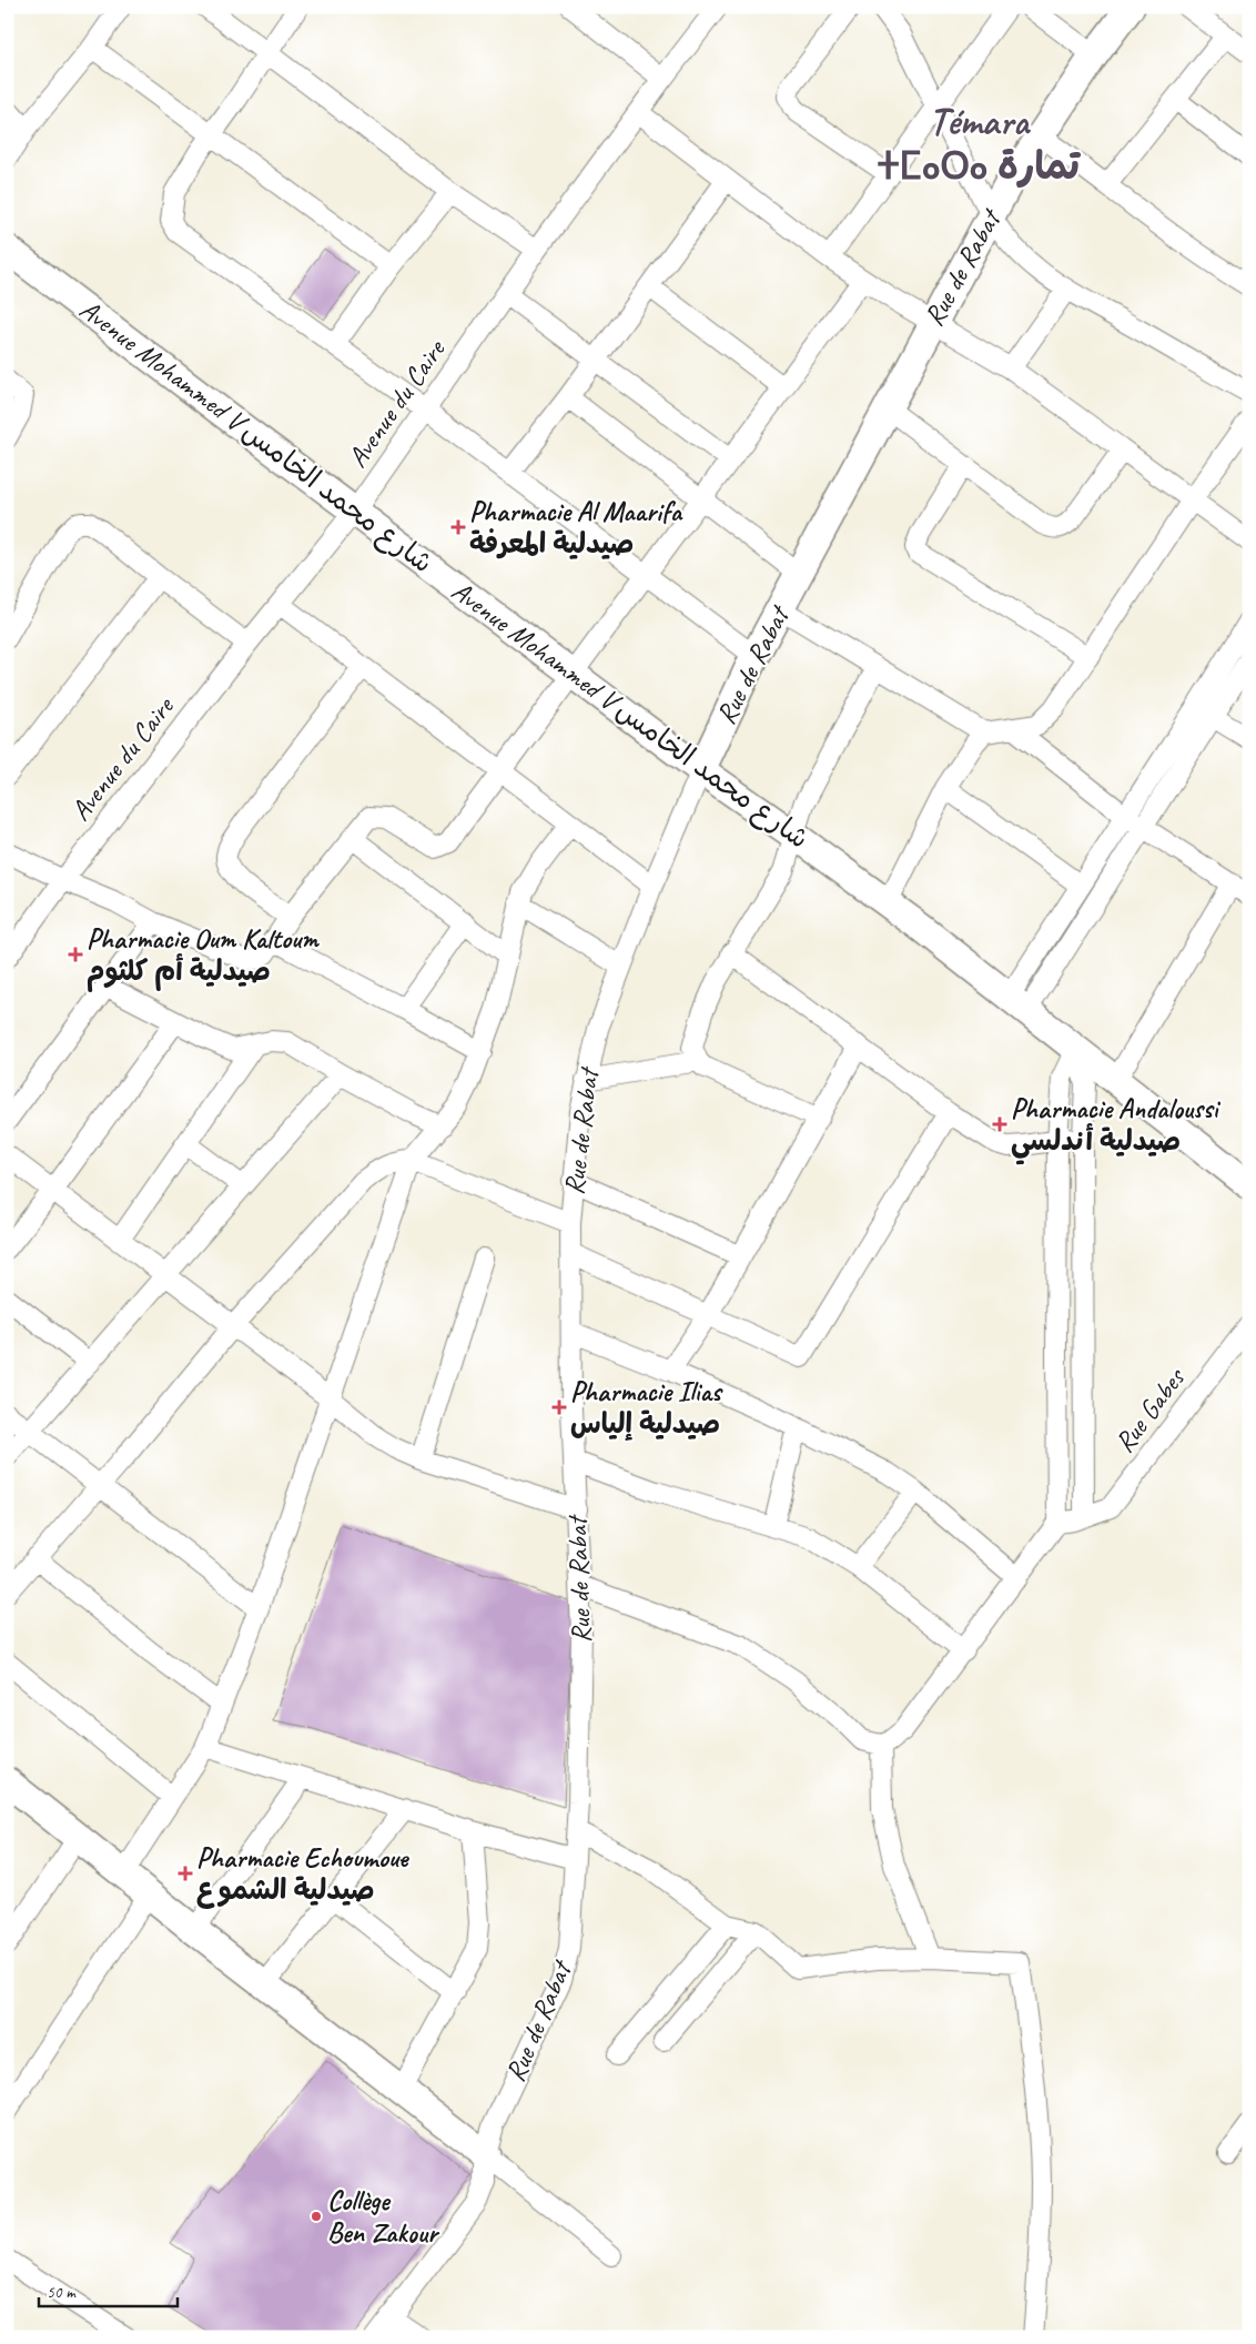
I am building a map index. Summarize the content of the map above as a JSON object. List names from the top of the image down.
{
  "streets": {
    "main road": ["Rue de Rabat", "Avenue Mohammed V شارع محمد الخامس"],
    "street": ["Avenue du Caire", "Rue Gabes"]
  },
  "crossings": [
    ["Rue de Rabat", "Avenue Mohammed V شارع محمد الخامس"],
    ["Avenue du Caire", "Avenue Mohammed V شارع محمد الخامس"]
  ],
  "districts": ["Témara ⵜⵎⴰⵔⴰ تمارة"],
  "places": {
    "health": [
      "Pharmacie Al Maarifa صيدلية المعرفة",
      "Pharmacie Oum Kaltoum صيدلية أم كلثوم",
      "Pharmacie Andaloussi صيدلية أندلسي",
      "Pharmacie Ilias صيدلية إلياس",
      "Pharmacie Echoumoue صيدلية الشموع"
    ],
    "other": ["Collège Ben Zakour"]
  },
  "scale_bar": "50 m"
}
